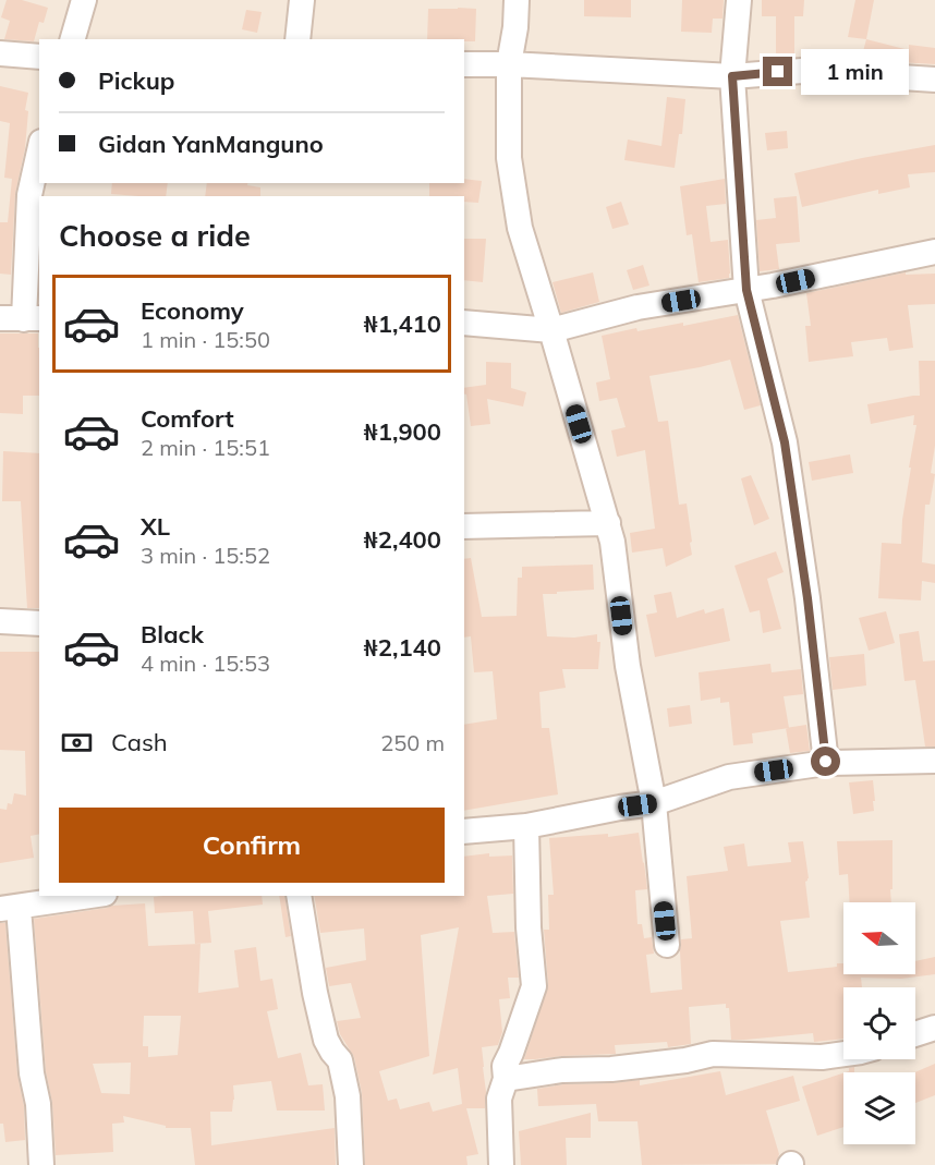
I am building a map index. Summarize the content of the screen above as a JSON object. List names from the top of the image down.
{
  "north": "left",
  "page": {
    "banner": ["Pickup", "Gidan YanManguno"],
    "bubble": "1 min",
    "heading": "Choose a ride",
    "list": [
      {
        "name": "Economy",
        "note": "1 min · 15:50",
        "value": "₦1,410"
      },
      {
        "name": "Comfort",
        "note": "2 min · 15:51",
        "value": "₦1,900"
      },
      {
        "name": "XL",
        "note": "3 min · 15:52",
        "value": "₦2,400"
      },
      {
        "name": "Black",
        "note": "4 min · 15:53",
        "value": "₦2,140"
      }
    ],
    "pay": ["Cash", "250 m"],
    "buttons": "Confirm"
  }
}
